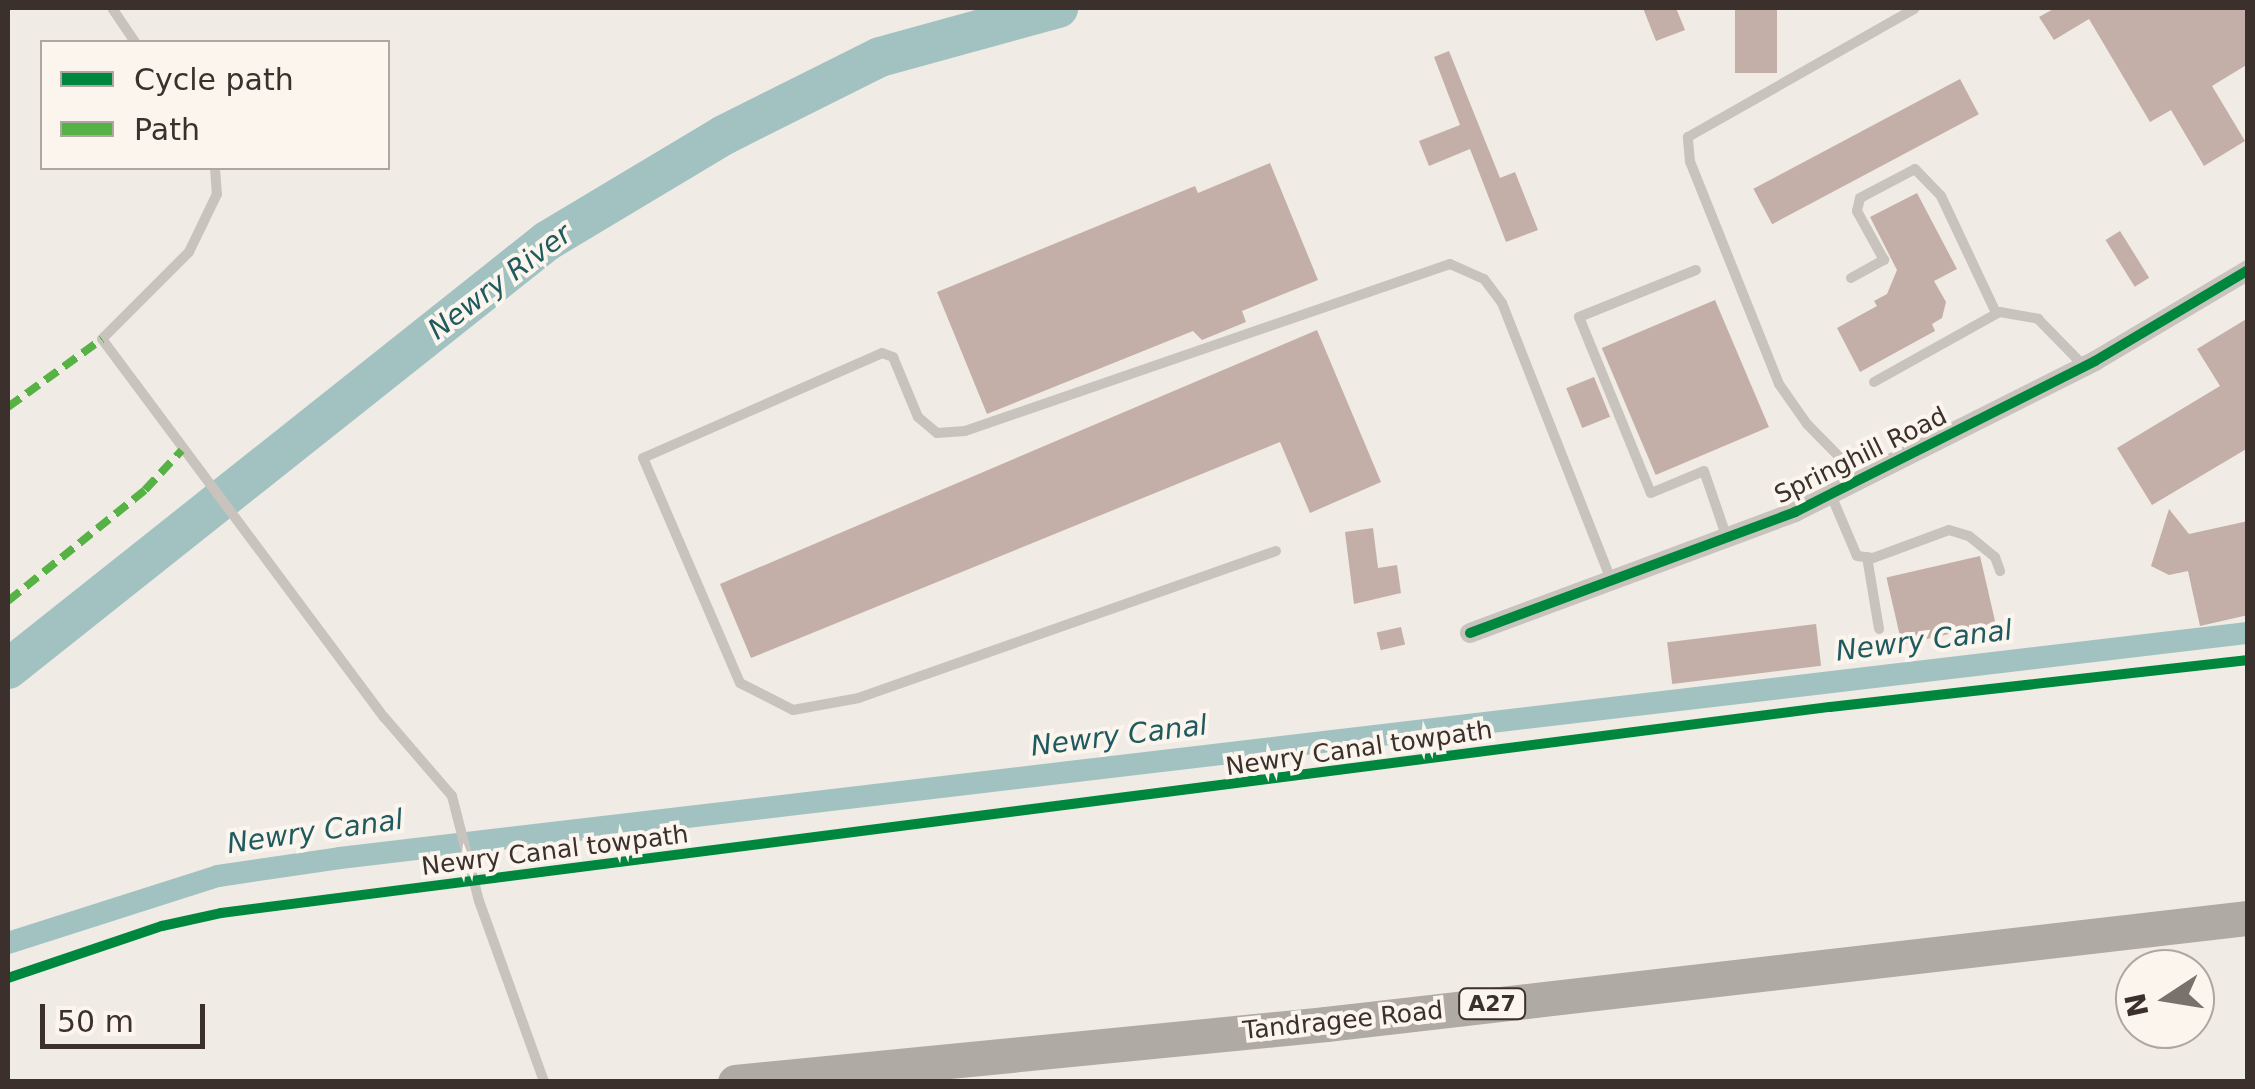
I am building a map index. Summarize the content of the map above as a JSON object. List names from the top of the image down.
{
  "streets": {
    "highway": ["A27", "Tandragee Road"],
    "street": ["Springhill Road"],
    "cycle path": ["Newry Canal towpath"]
  },
  "water": ["Newry River", "Newry Canal"],
  "legend": ["Cycle path", "Path"],
  "scale_bar": "50 m",
  "north": "left"
}
